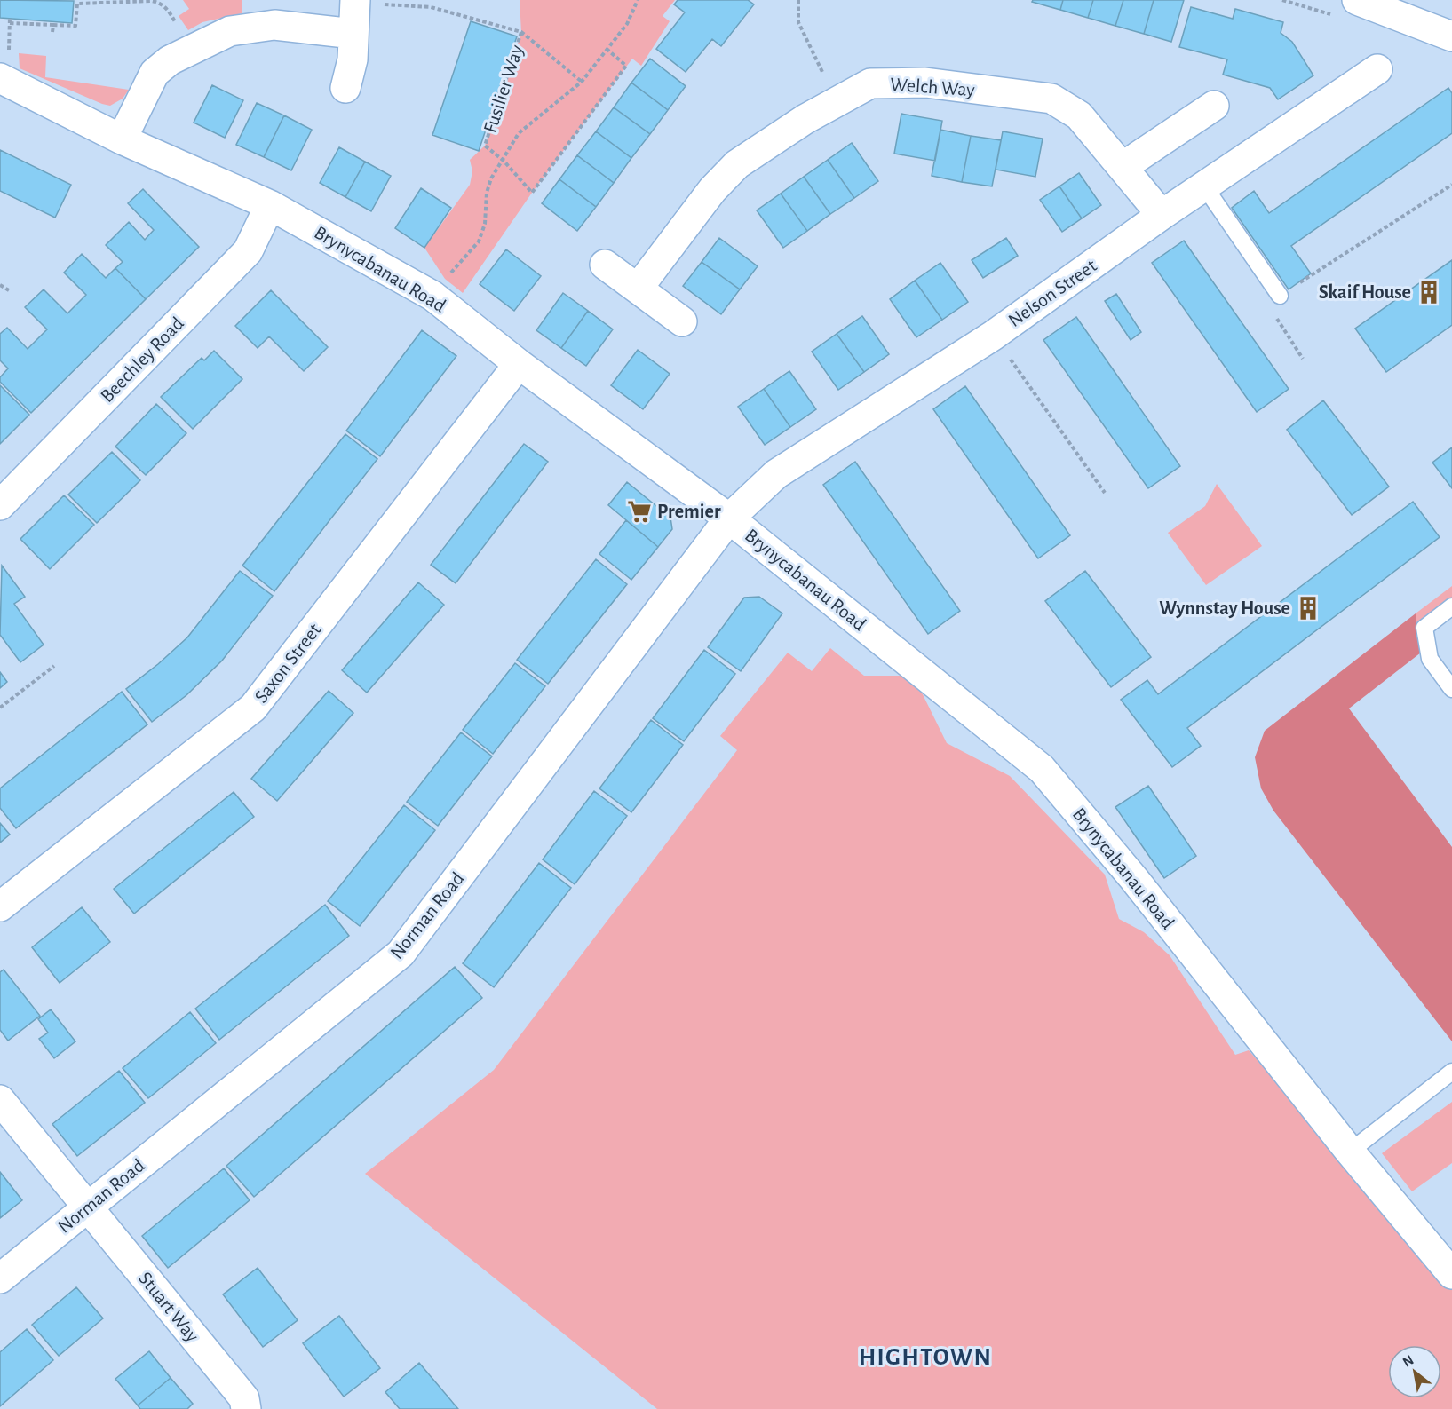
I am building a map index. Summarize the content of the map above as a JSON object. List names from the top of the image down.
{
  "streets": {
    "street": [
      "Welch Way",
      "Brynycabanau Road",
      "Nelson Street",
      "Beechley Road",
      "Saxon Street",
      "Norman Road",
      "Stuart Way"
    ],
    "path": ["Fusilier Way"]
  },
  "crossings": [
    ["Welch Way", "Nelson Street"],
    ["Brynycabanau Road", "Nelson Street"],
    ["Brynycabanau Road", "Beechley Road"],
    ["Brynycabanau Road", "Saxon Street"],
    ["Brynycabanau Road", "Norman Road"],
    ["Nelson Street", "Norman Road"],
    ["Norman Road", "Stuart Way"]
  ],
  "districts": ["HIGHTOWN"],
  "places": {
    "building": ["Skaif House", "Wynnstay House"],
    "supermarket": ["Premier"]
  },
  "north": "top left"
}
